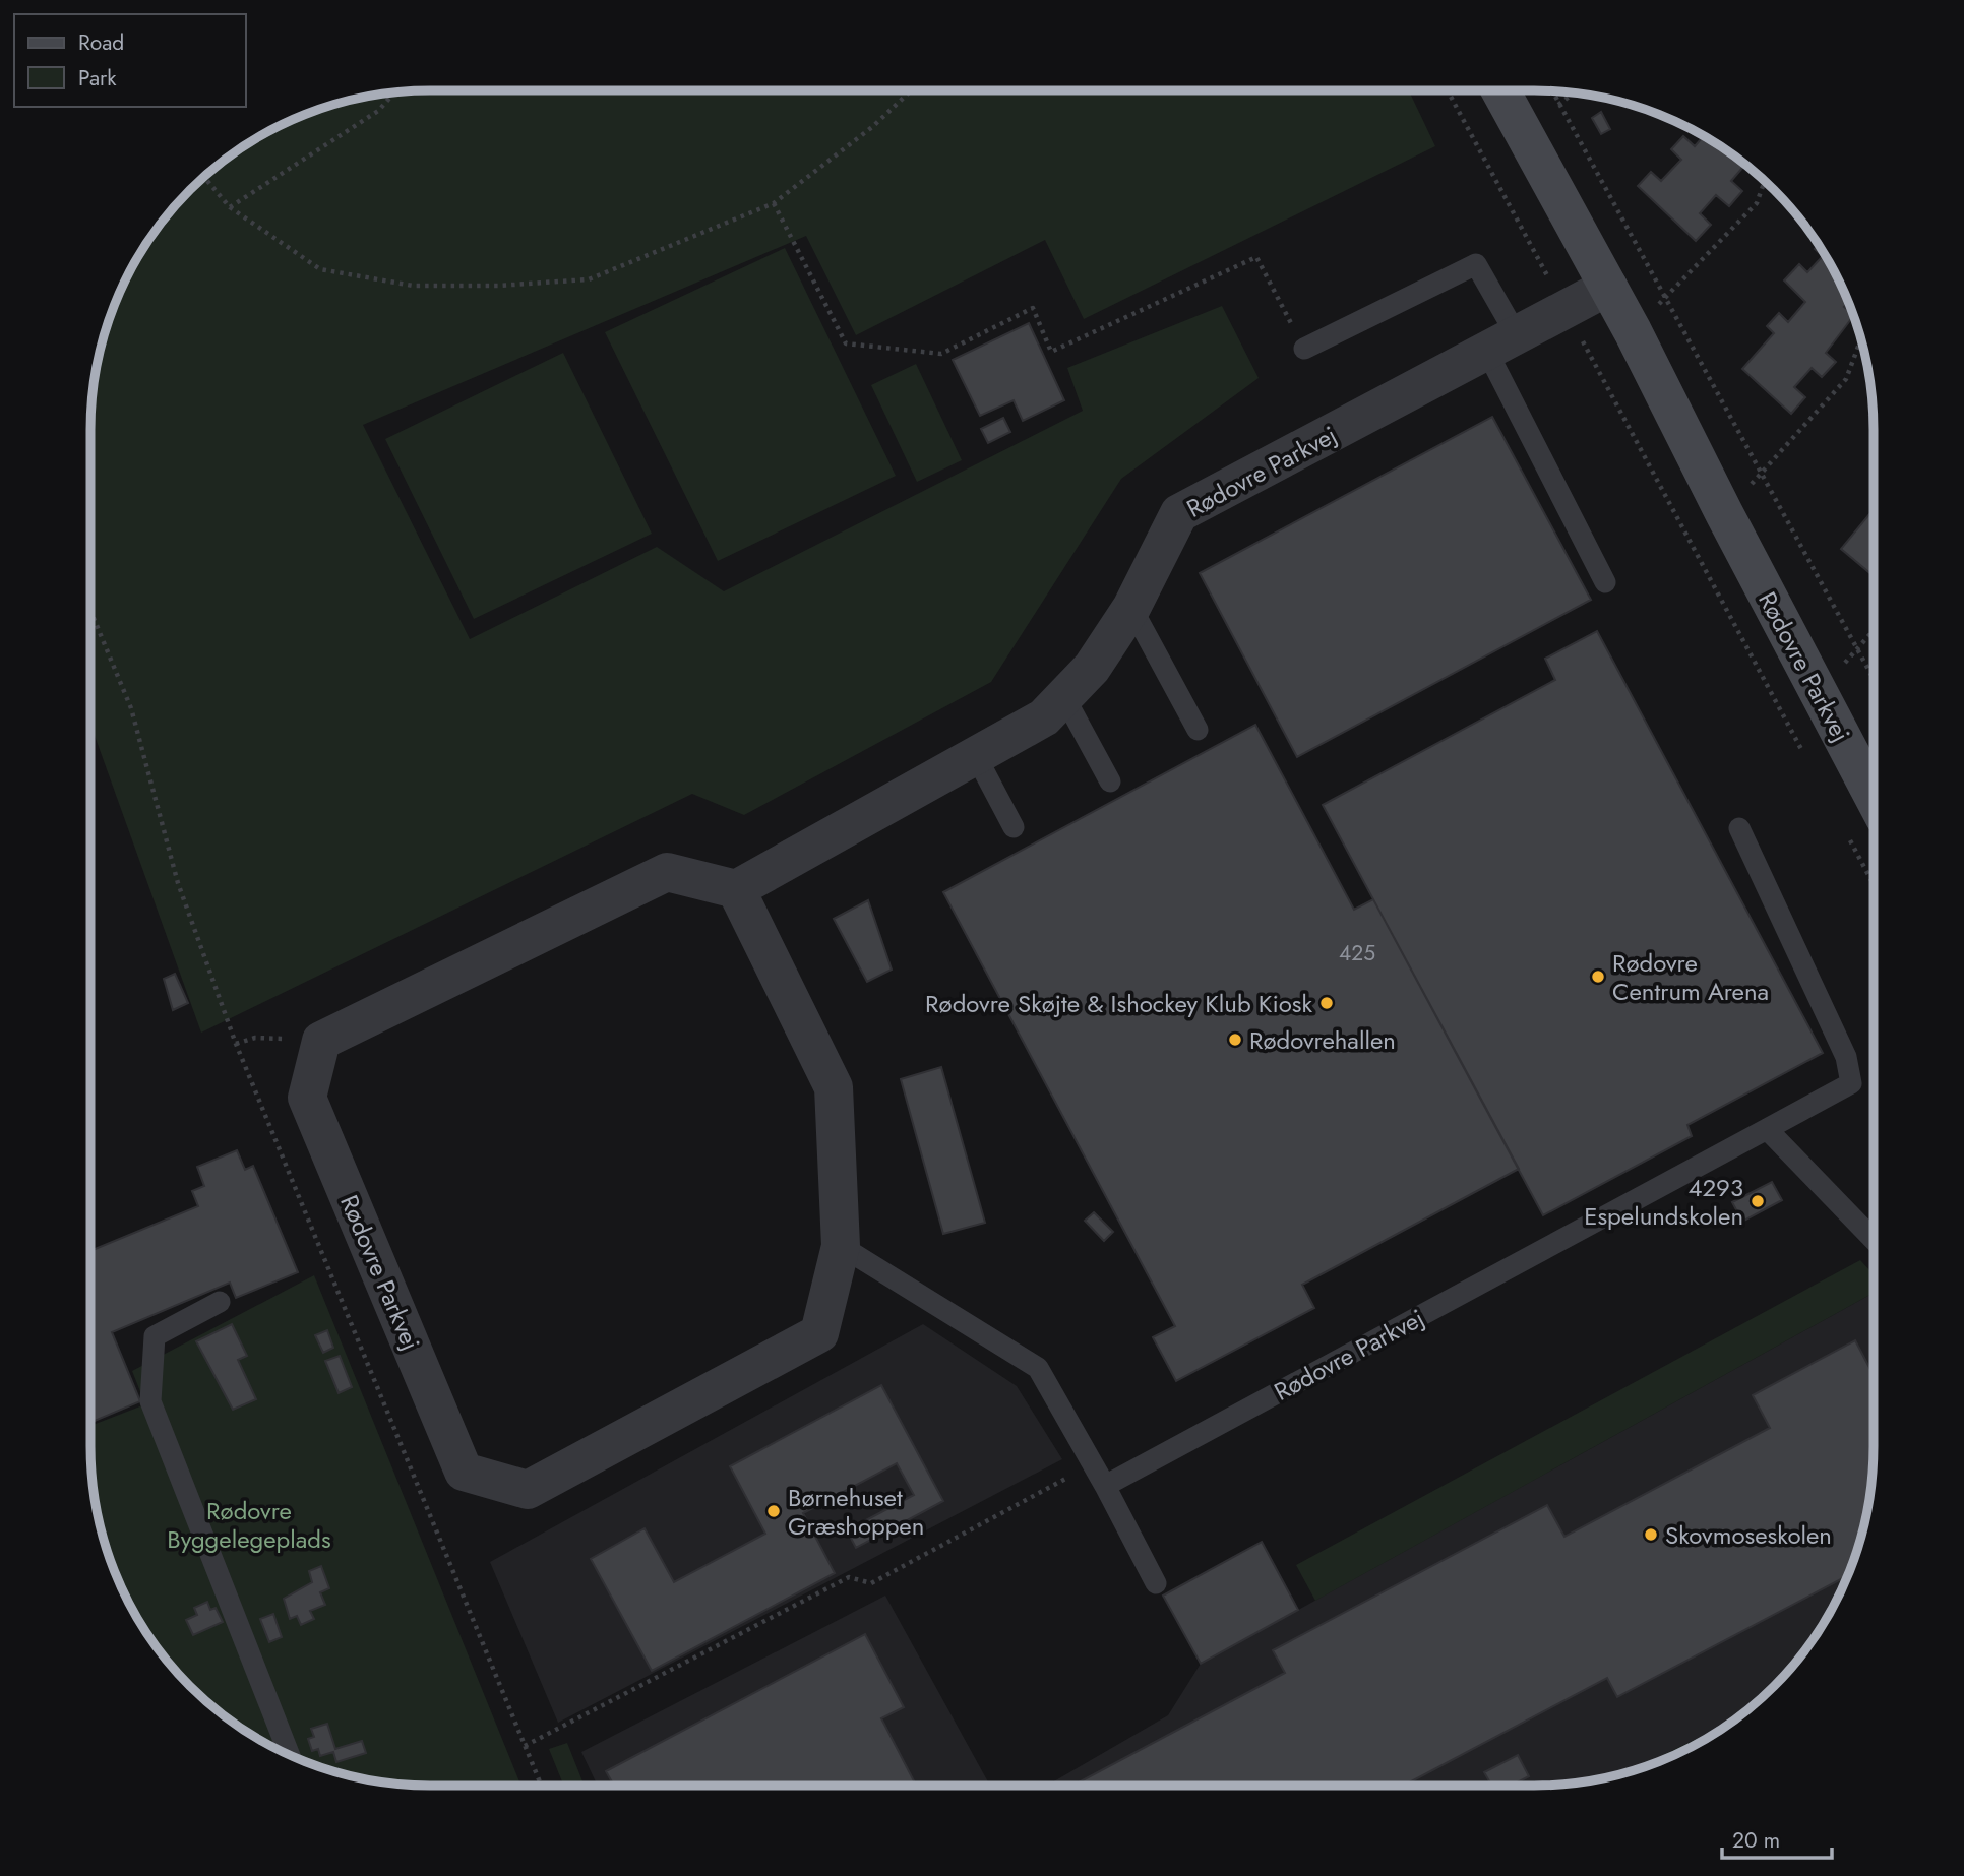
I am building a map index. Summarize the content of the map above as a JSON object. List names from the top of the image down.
{
  "streets": {
    "street": ["Rødovre Parkvej"]
  },
  "parks": ["Rødovre Byggelegeplads"],
  "places": [
    "Rødovre Centrum Arena",
    "Rødovre Skøjte & Ishockey Klub Kiosk",
    "Rødovrehallen",
    "4293 Espelundskolen",
    "Børnehuset Græshoppen",
    "Skovmoseskolen"
  ],
  "house_numbers": ["425"],
  "legend": ["Road", "Park"],
  "scale_bar": "20 m"
}
